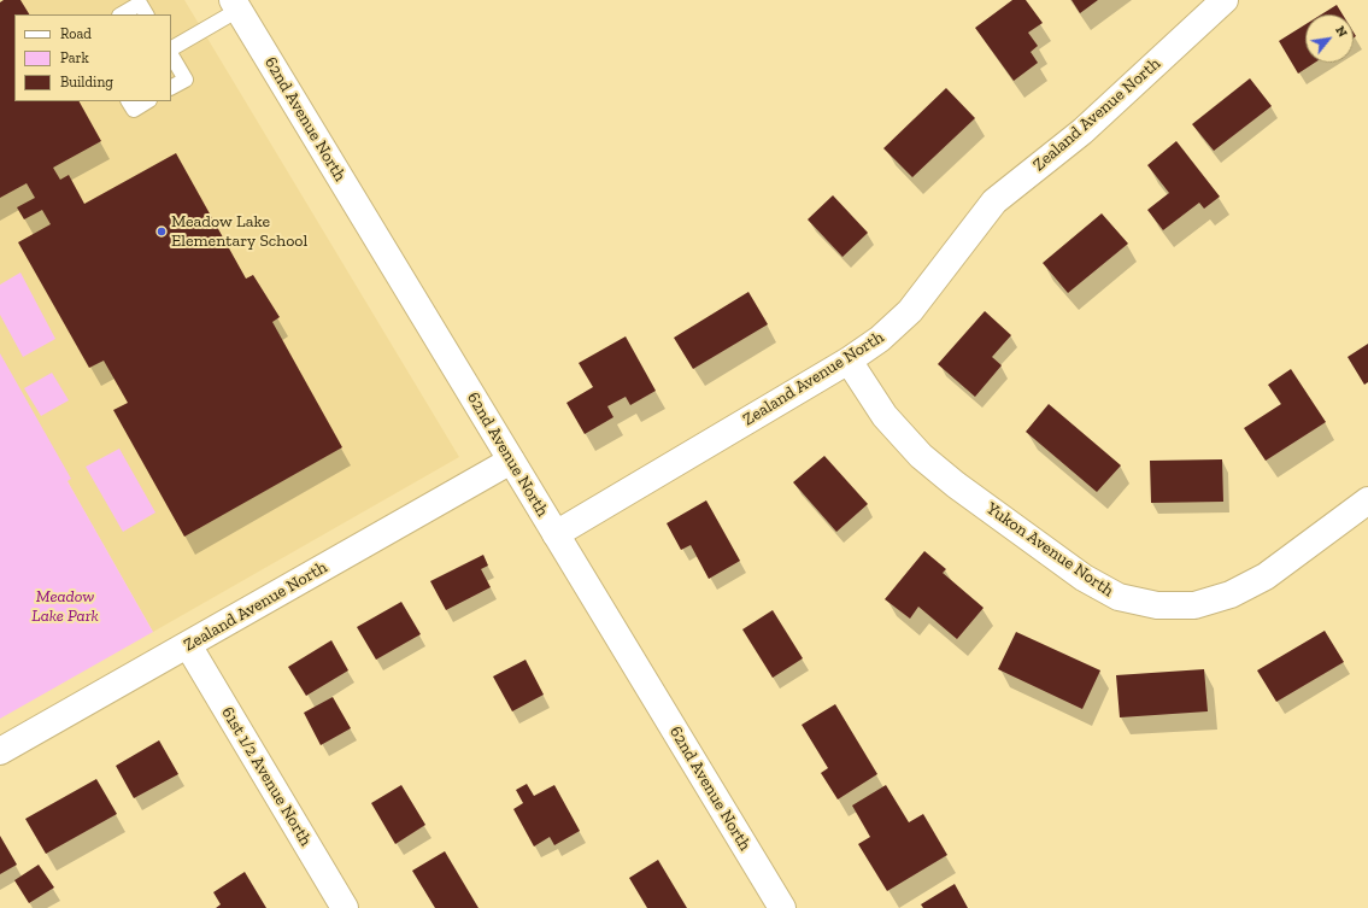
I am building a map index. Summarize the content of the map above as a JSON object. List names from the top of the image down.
{
  "streets": {
    "street": [
      "Zealand Avenue North",
      "62nd Avenue North",
      "Yukon Avenue North",
      "61st 1/2 Avenue North"
    ]
  },
  "crossings": [
    ["Zealand Avenue North", "62nd Avenue North"],
    ["Zealand Avenue North", "Yukon Avenue North"],
    ["Zealand Avenue North", "61st 1/2 Avenue North"]
  ],
  "parks": ["Meadow Lake Park"],
  "places": ["Meadow Lake Elementary School"],
  "legend": ["Road", "Park", "Building"],
  "north": "top right"
}
